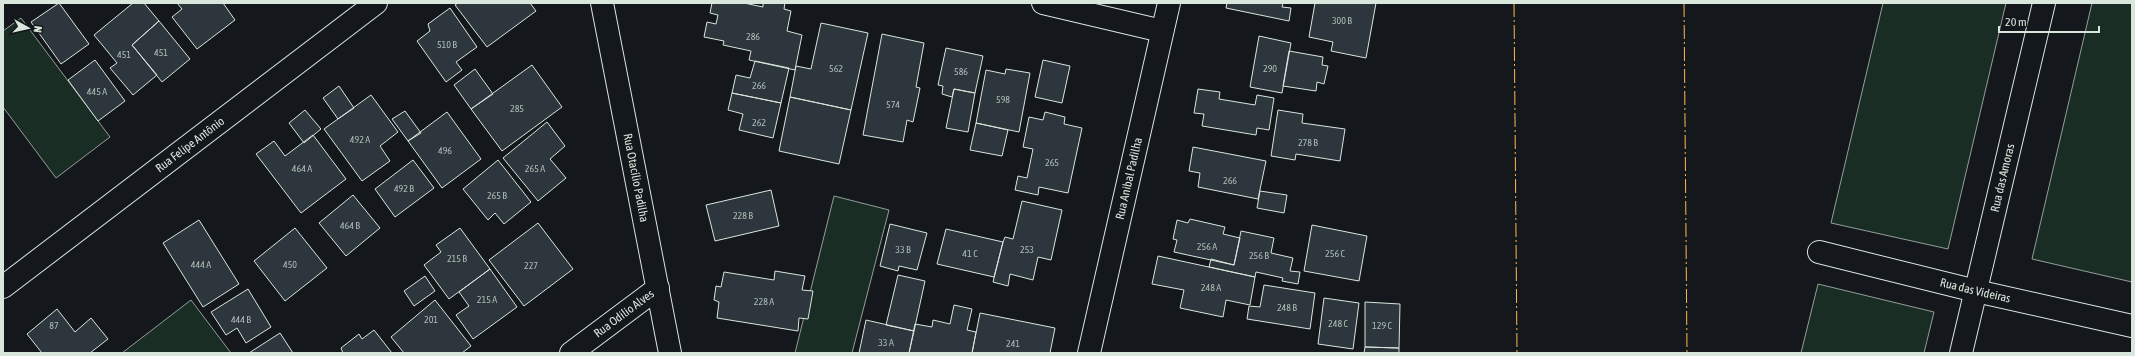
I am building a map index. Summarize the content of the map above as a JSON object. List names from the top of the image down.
{
  "streets": {
    "street": [
      "Rua Felipe Antônio",
      "Rua Otacílio Padilha",
      "Rua Anibal Padilha",
      "Rua das Amoras",
      "Rua das Videiras",
      "Rua Odilio Alves"
    ]
  },
  "crossings": [
    ["Rua Otacílio Padilha", "Rua Odilio Alves"],
    ["Rua das Amoras", "Rua das Videiras"]
  ],
  "house_numbers": [
    "300 B",
    "286",
    "510 B",
    "451",
    "451",
    "562",
    "290",
    "586",
    "266",
    "445 A",
    "598",
    "574",
    "285",
    "262",
    "492 A",
    "278 B",
    "496",
    "265",
    "464 A",
    "265 A",
    "266",
    "492 B",
    "265 B",
    "228 B",
    "464 B",
    "256 A",
    "33 B",
    "253",
    "41 C",
    "256 C",
    "256 B",
    "215 B",
    "444 A",
    "450",
    "227",
    "248 A",
    "215 A",
    "228 A",
    "248 B",
    "444 B",
    "201",
    "248 C",
    "87",
    "129 C",
    "33 A",
    "241"
  ],
  "scale_bar": "20 m",
  "north": "right"
}
